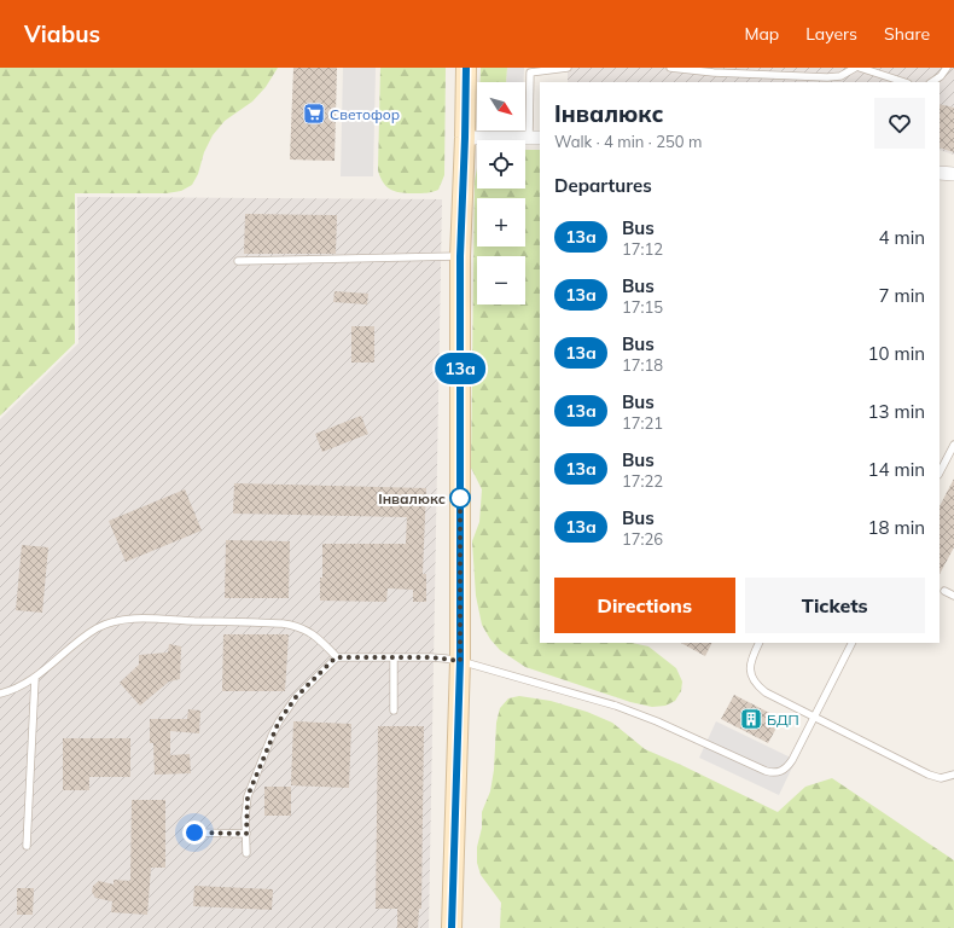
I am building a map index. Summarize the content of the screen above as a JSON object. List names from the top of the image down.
{
  "places": {
    "supermarket": ["Светофор"],
    "other": ["Інвалюкс"],
    "building": ["БДП"]
  },
  "lines": ["bus line 13а"],
  "north": "bottom right",
  "page": {
    "header": "Viabus",
    "nav": ["Map", "Layers", "Share"],
    "on_map": "13а",
    "map_buttons": ["+", "−"],
    "heading": [
      ["Інвалюкс", "Walk · 4 min · 250 m"],
      "Departures"
    ],
    "list": [
      {
        "mark": "13а",
        "name": "Bus",
        "note": "17:12",
        "value": "4 min"
      },
      {
        "mark": "13а",
        "name": "Bus",
        "note": "17:15",
        "value": "7 min"
      },
      {
        "mark": "13а",
        "name": "Bus",
        "note": "17:18",
        "value": "10 min"
      },
      {
        "mark": "13а",
        "name": "Bus",
        "note": "17:21",
        "value": "13 min"
      },
      {
        "mark": "13а",
        "name": "Bus",
        "note": "17:22",
        "value": "14 min"
      },
      {
        "mark": "13а",
        "name": "Bus",
        "note": "17:26",
        "value": "18 min"
      }
    ],
    "buttons": ["Directions", "Tickets"]
  }
}
